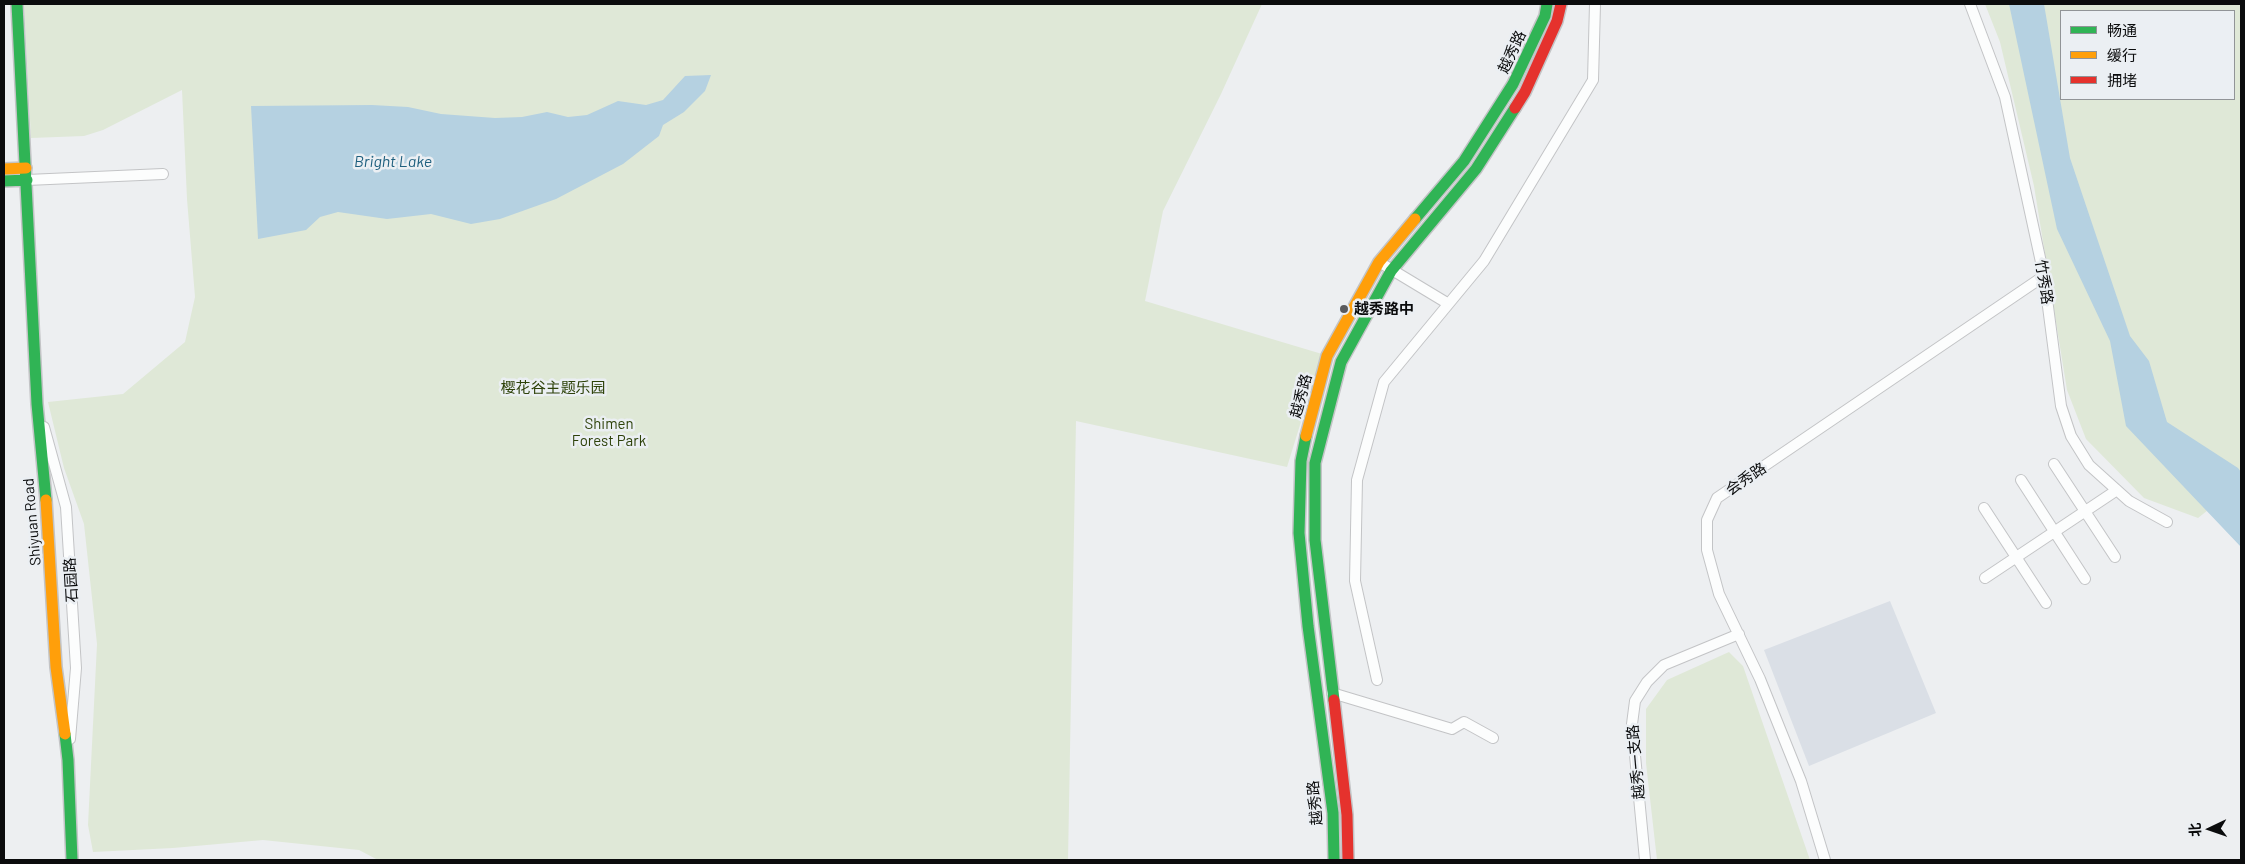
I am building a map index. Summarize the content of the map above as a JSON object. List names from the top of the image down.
{
  "streets": {
    "main road": ["越秀路", "Shiyuan Road"],
    "street": [
      "竹秀路",
      "会秀路",
      "石园路",
      "越秀一支路"
    ]
  },
  "crossings": [
    ["竹秀路", "会秀路"],
    ["会秀路", "越秀一支路"],
    ["Shiyuan Road", "石园路"]
  ],
  "water": ["Bright Lake"],
  "parks": ["樱花谷主题乐园", "Shimen Forest Park"],
  "places": ["越秀路中"],
  "legend": ["畅通", "缓行", "拥堵"],
  "north": "left"
}
